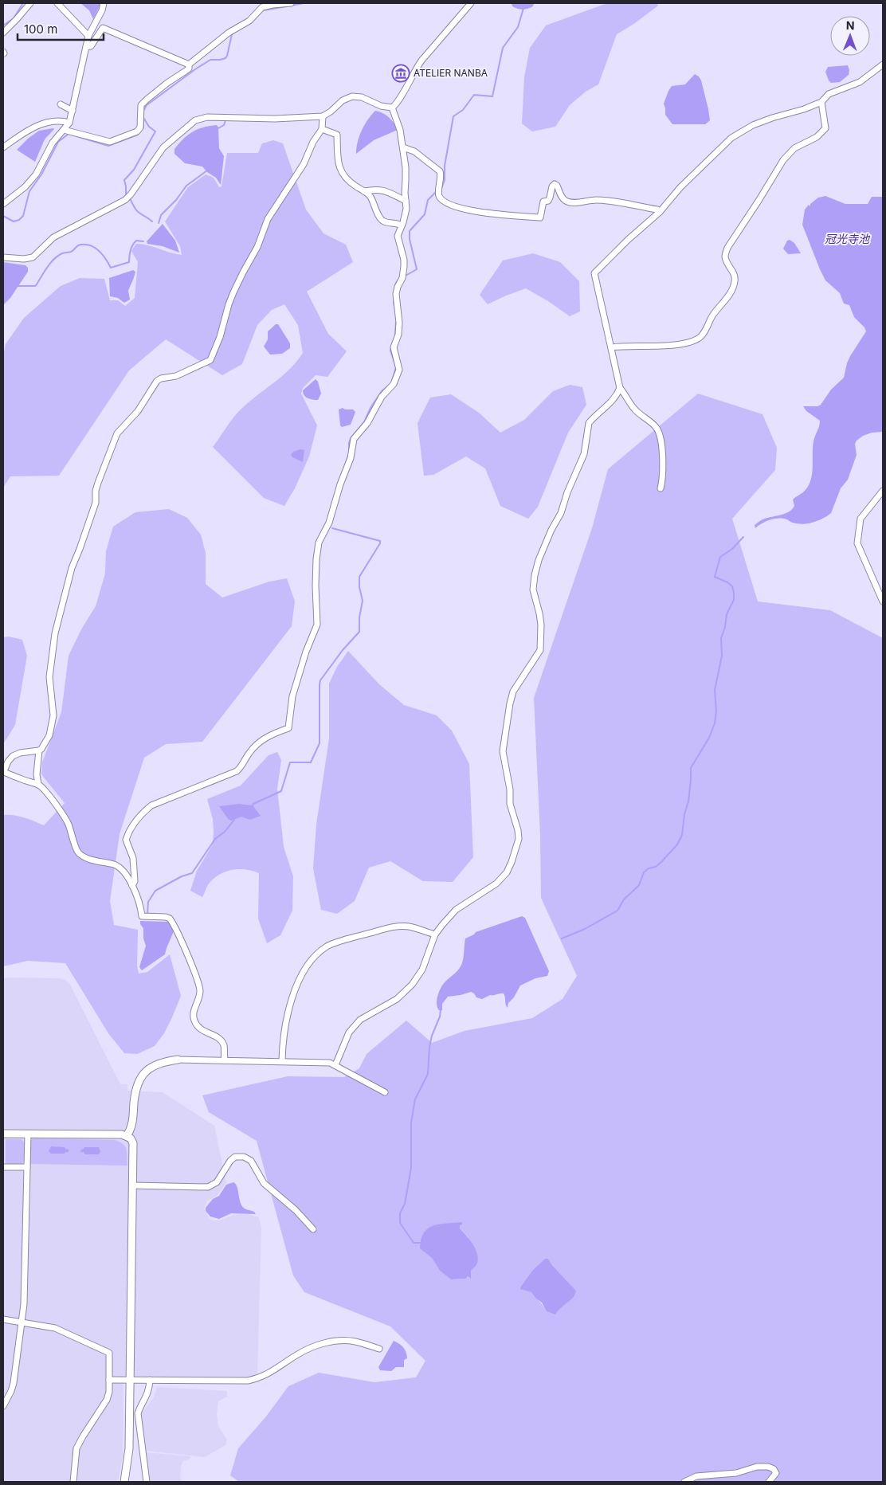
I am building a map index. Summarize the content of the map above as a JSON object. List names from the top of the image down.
{
  "water": ["冠光寺池"],
  "places": {
    "museum": ["ATELIER NANBA"]
  },
  "scale_bar": "100 m",
  "north": "top"
}
